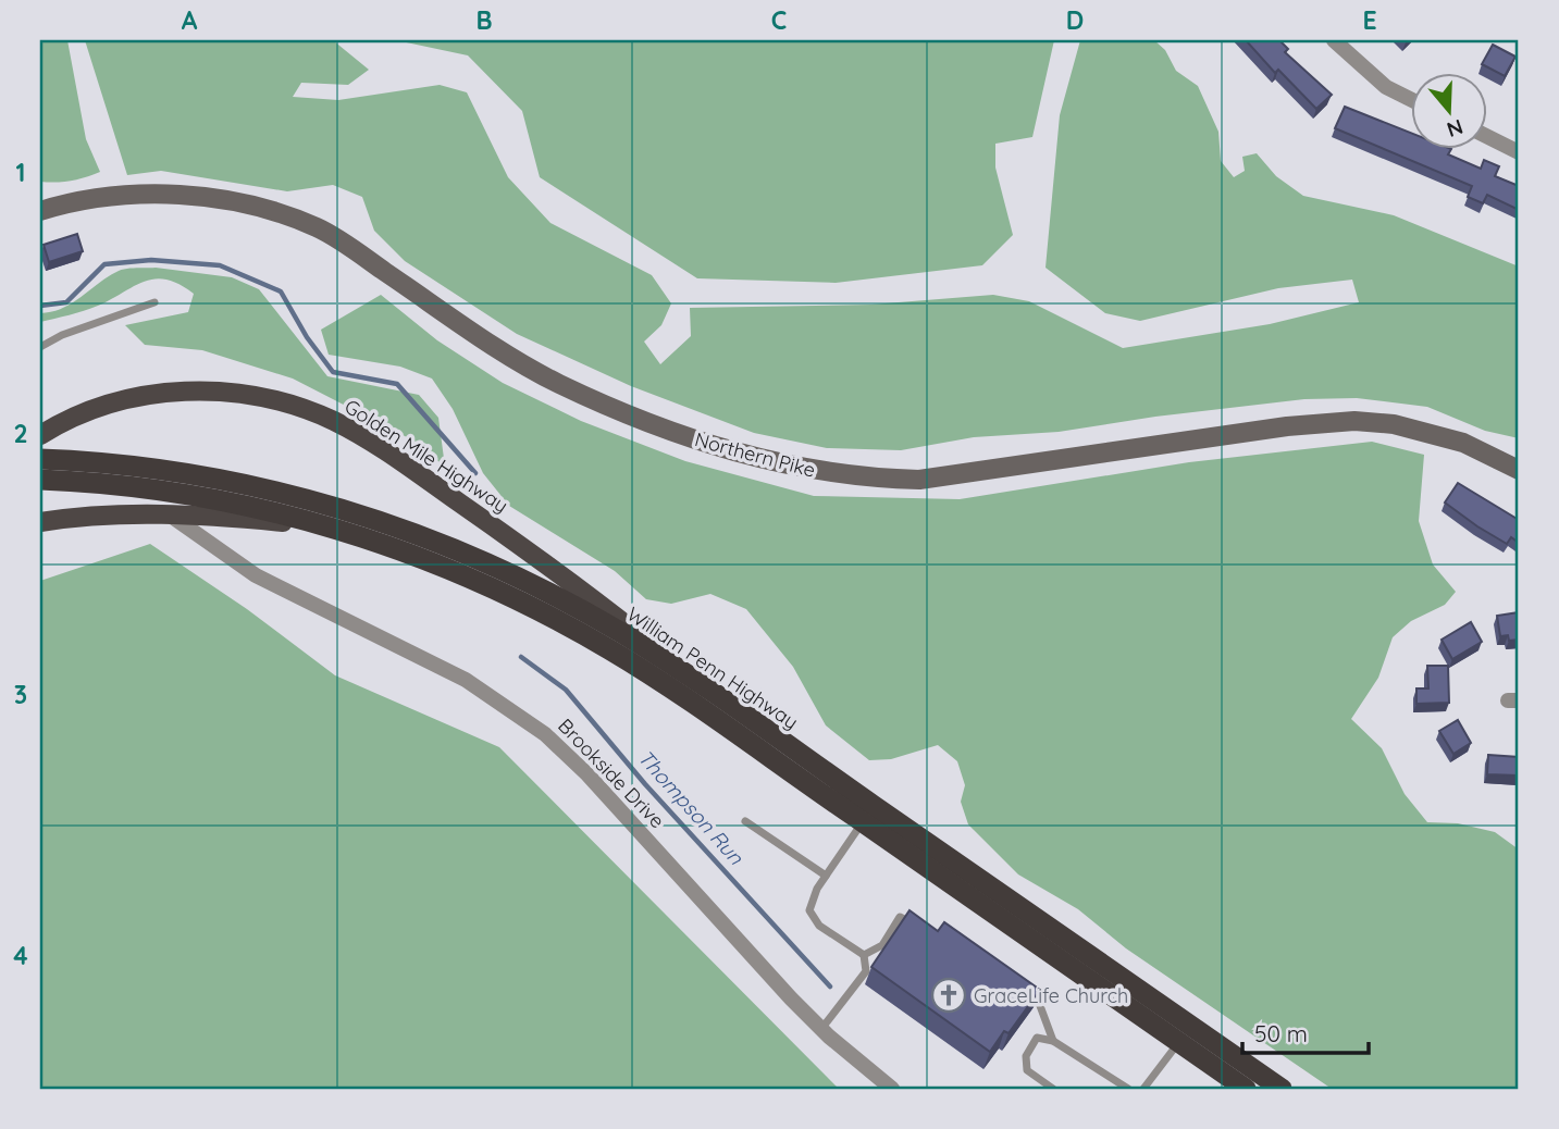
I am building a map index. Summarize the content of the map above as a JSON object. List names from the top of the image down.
{
  "streets": {
    "highway": ["William Penn Highway"],
    "main road": ["Northern Pike", "Golden Mile Highway"],
    "street": ["Brookside Drive"]
  },
  "crossings": [
    ["Golden Mile Highway", "William Penn Highway"]
  ],
  "water": ["Thompson Run"],
  "places": {
    "church": ["GraceLife Church"]
  },
  "scale_bar": "50 m",
  "north": "bottom",
  "grid": {
    "columns": [
      "A",
      "B",
      "C",
      "D",
      "E"
    ],
    "rows": [
      "1",
      "2",
      "3",
      "4"
    ]
  }
}
